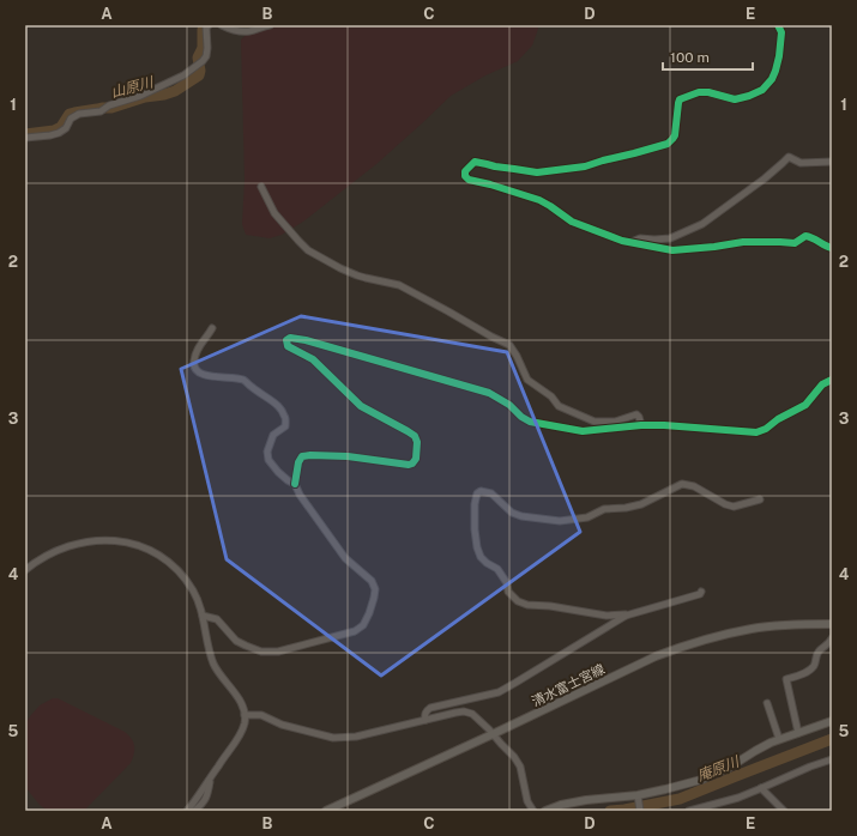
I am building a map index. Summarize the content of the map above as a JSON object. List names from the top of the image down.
{
  "streets": {
    "main road": ["清水富士宮線"]
  },
  "water": ["山原川", "庵原川"],
  "scale_bar": "100 m",
  "grid": {
    "columns": [
      "A",
      "B",
      "C",
      "D",
      "E"
    ],
    "rows": [
      "1",
      "2",
      "3",
      "4",
      "5"
    ]
  }
}
